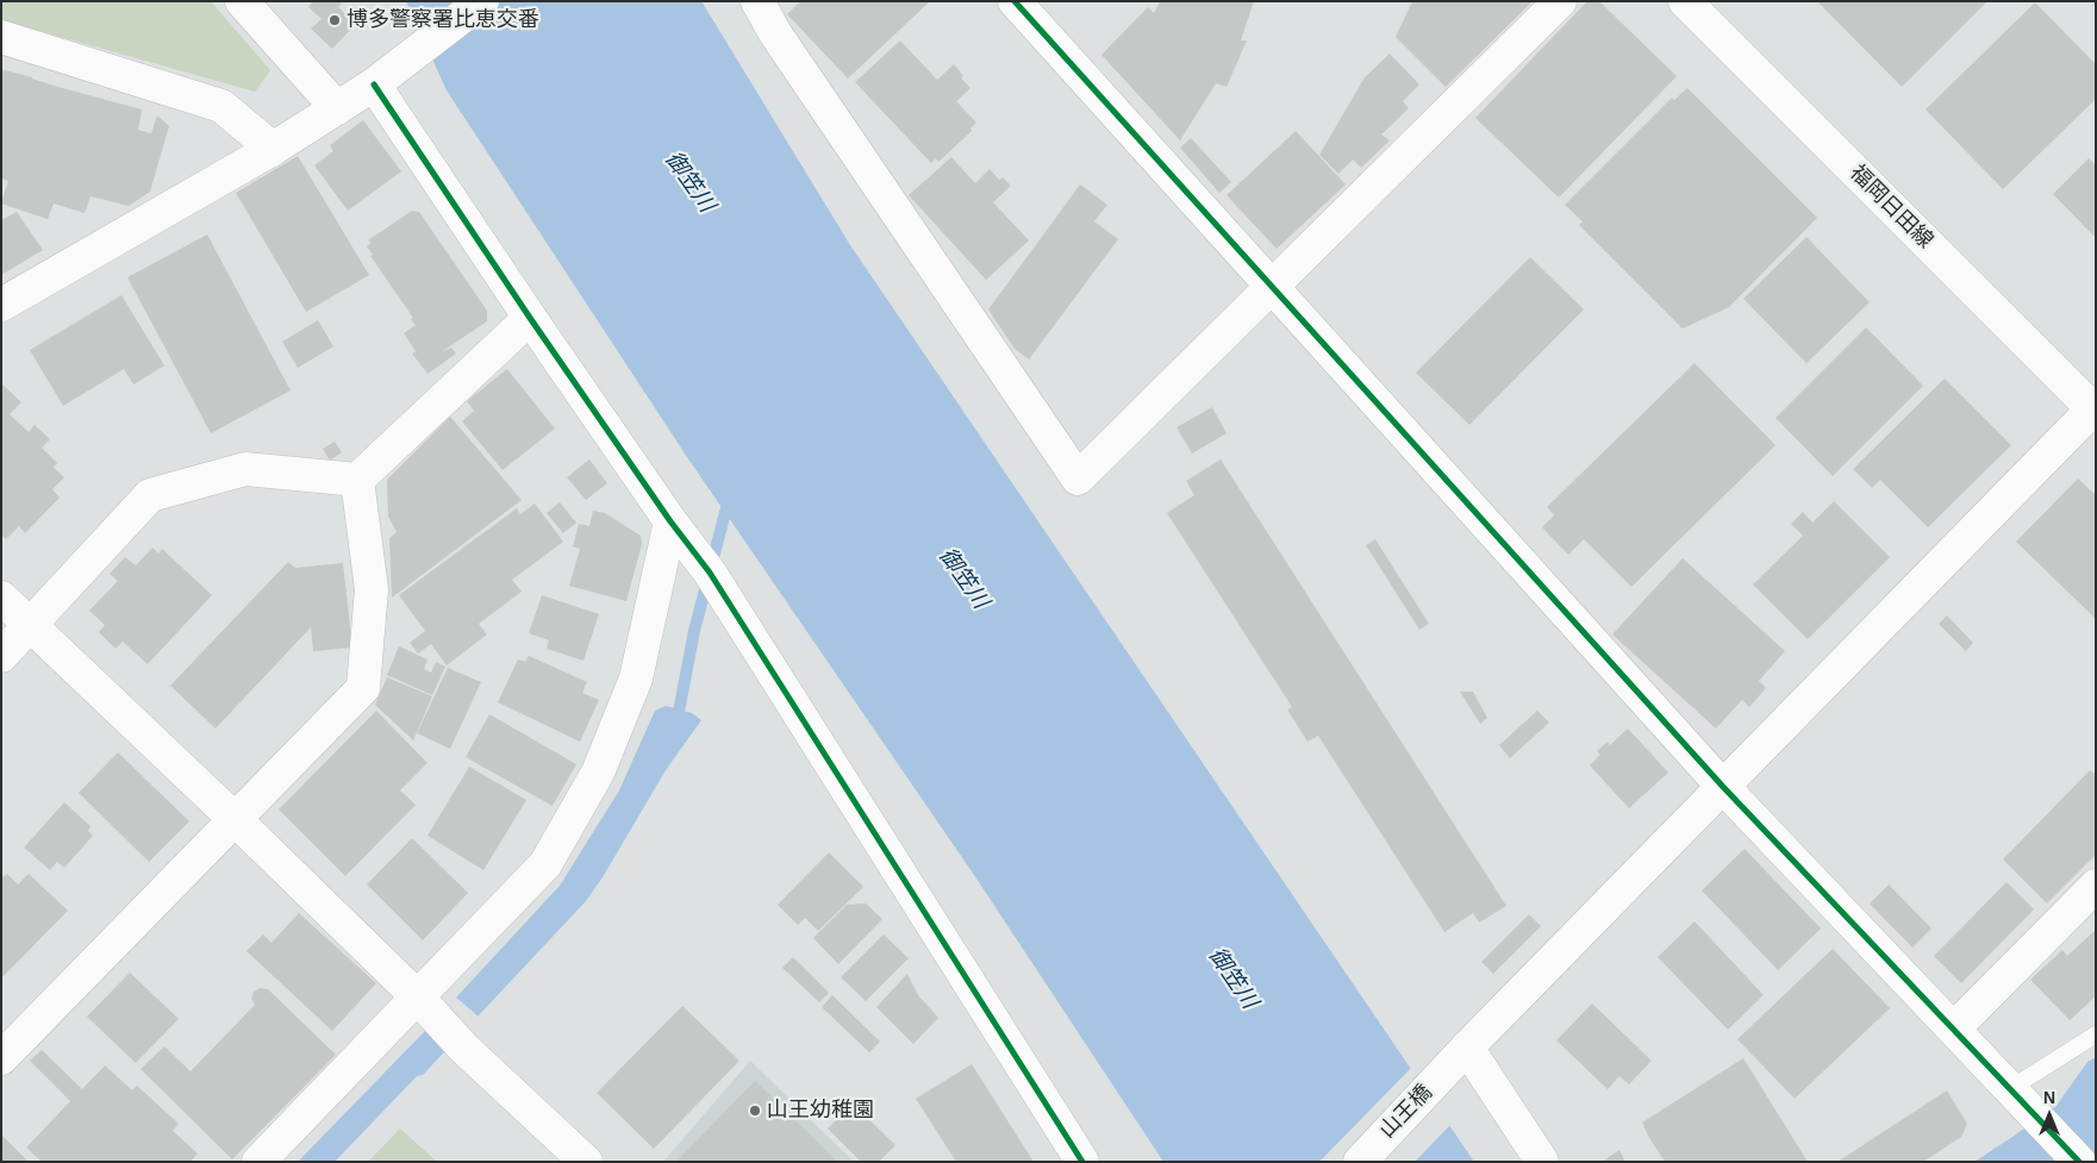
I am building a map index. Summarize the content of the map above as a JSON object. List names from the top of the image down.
{
  "streets": {
    "street": ["福岡日田線", "山王橋"]
  },
  "crossings": [
    ["福岡日田線", "山王橋"]
  ],
  "water": ["御笠川"],
  "places": ["博多警察署比恵交番", "山王幼稚園"],
  "north": "top"
}
